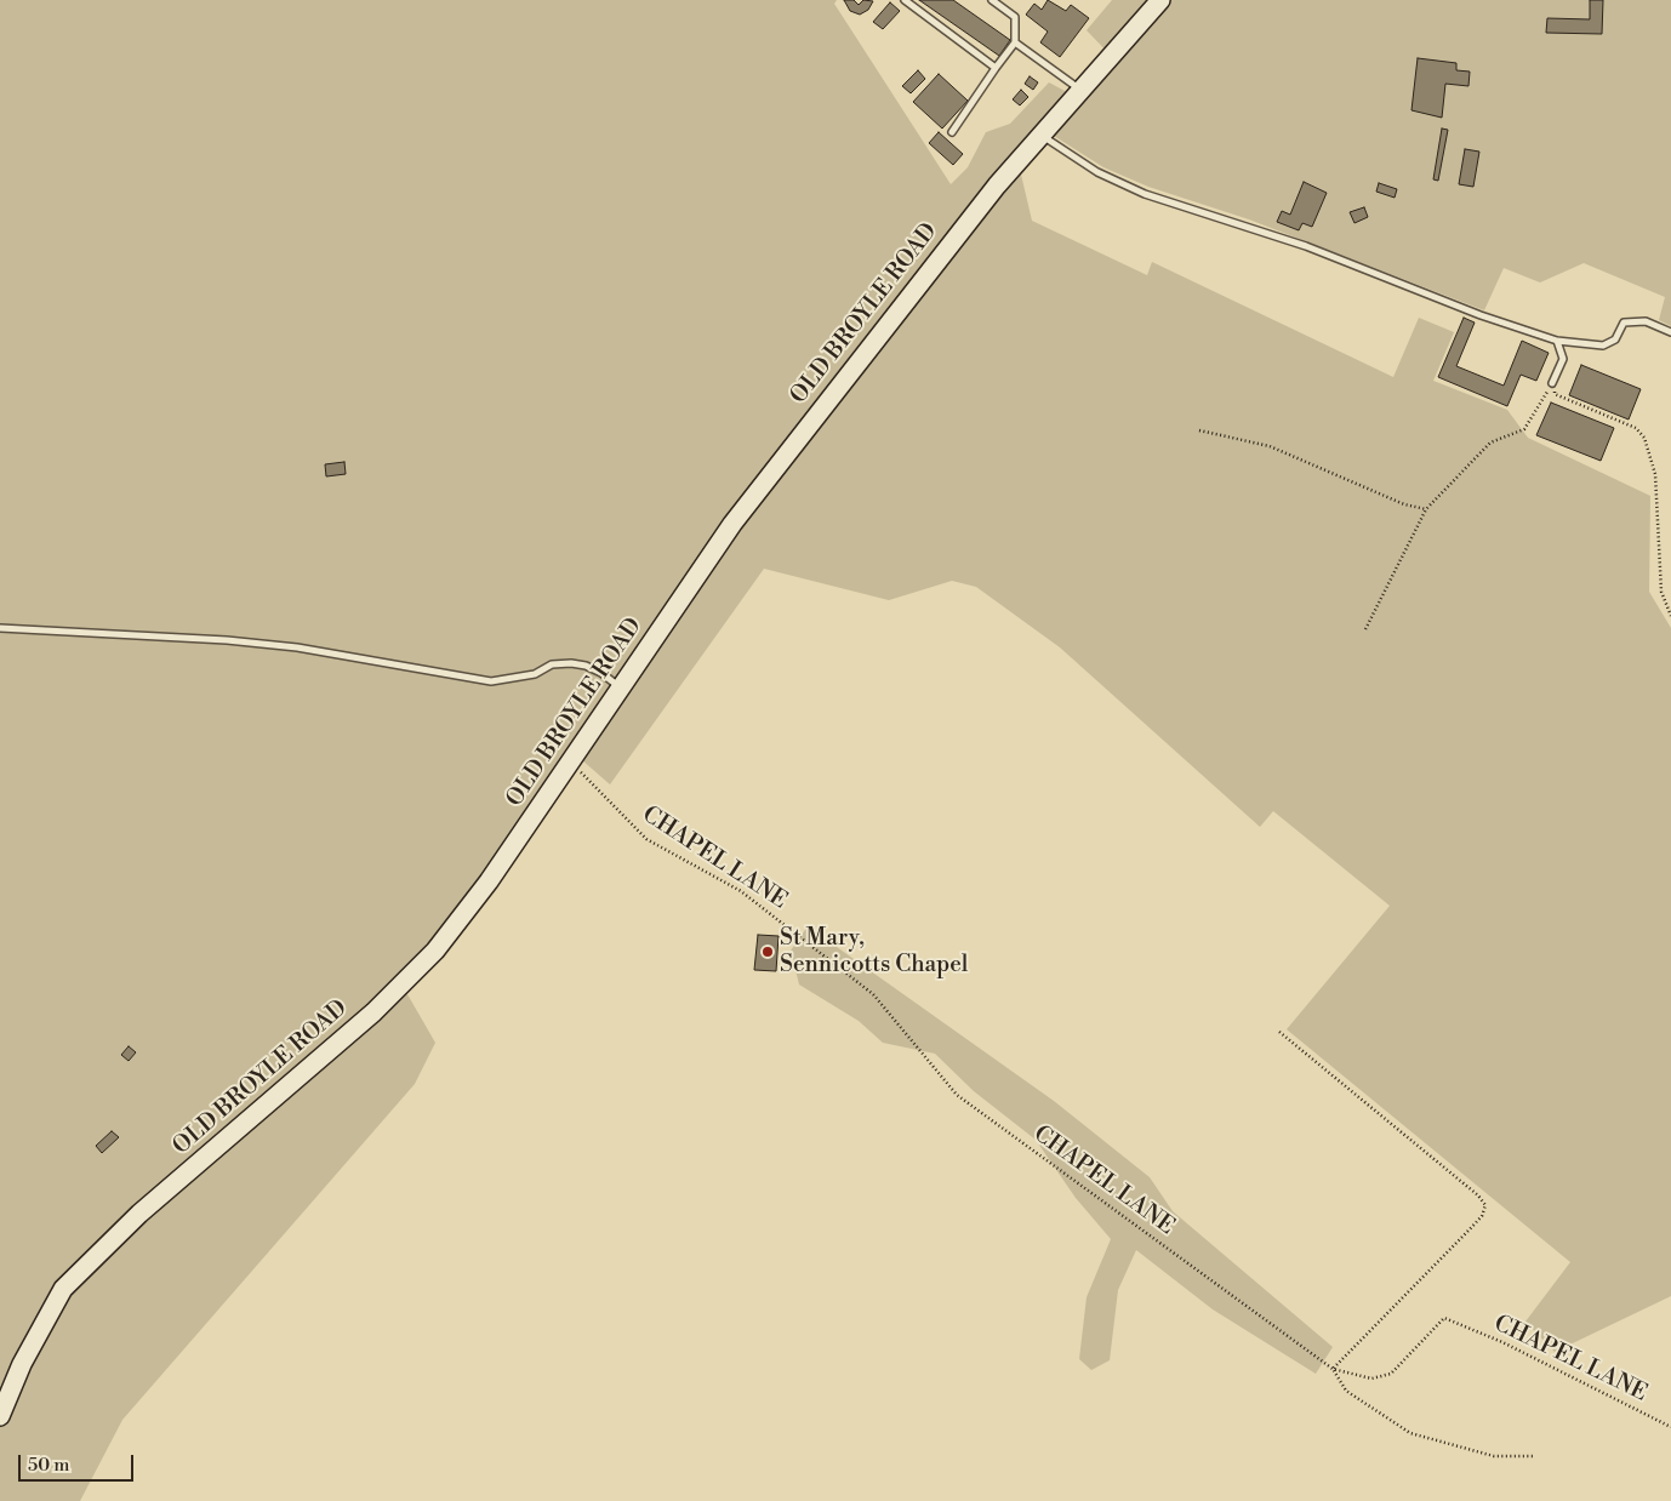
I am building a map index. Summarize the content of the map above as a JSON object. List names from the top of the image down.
{
  "streets": {
    "main road": ["OLD BROYLE ROAD"],
    "path": ["CHAPEL LANE"]
  },
  "crossings": [
    ["OLD BROYLE ROAD", "CHAPEL LANE"]
  ],
  "places": ["St Mary, Sennicotts Chapel"],
  "scale_bar": "50 m"
}
